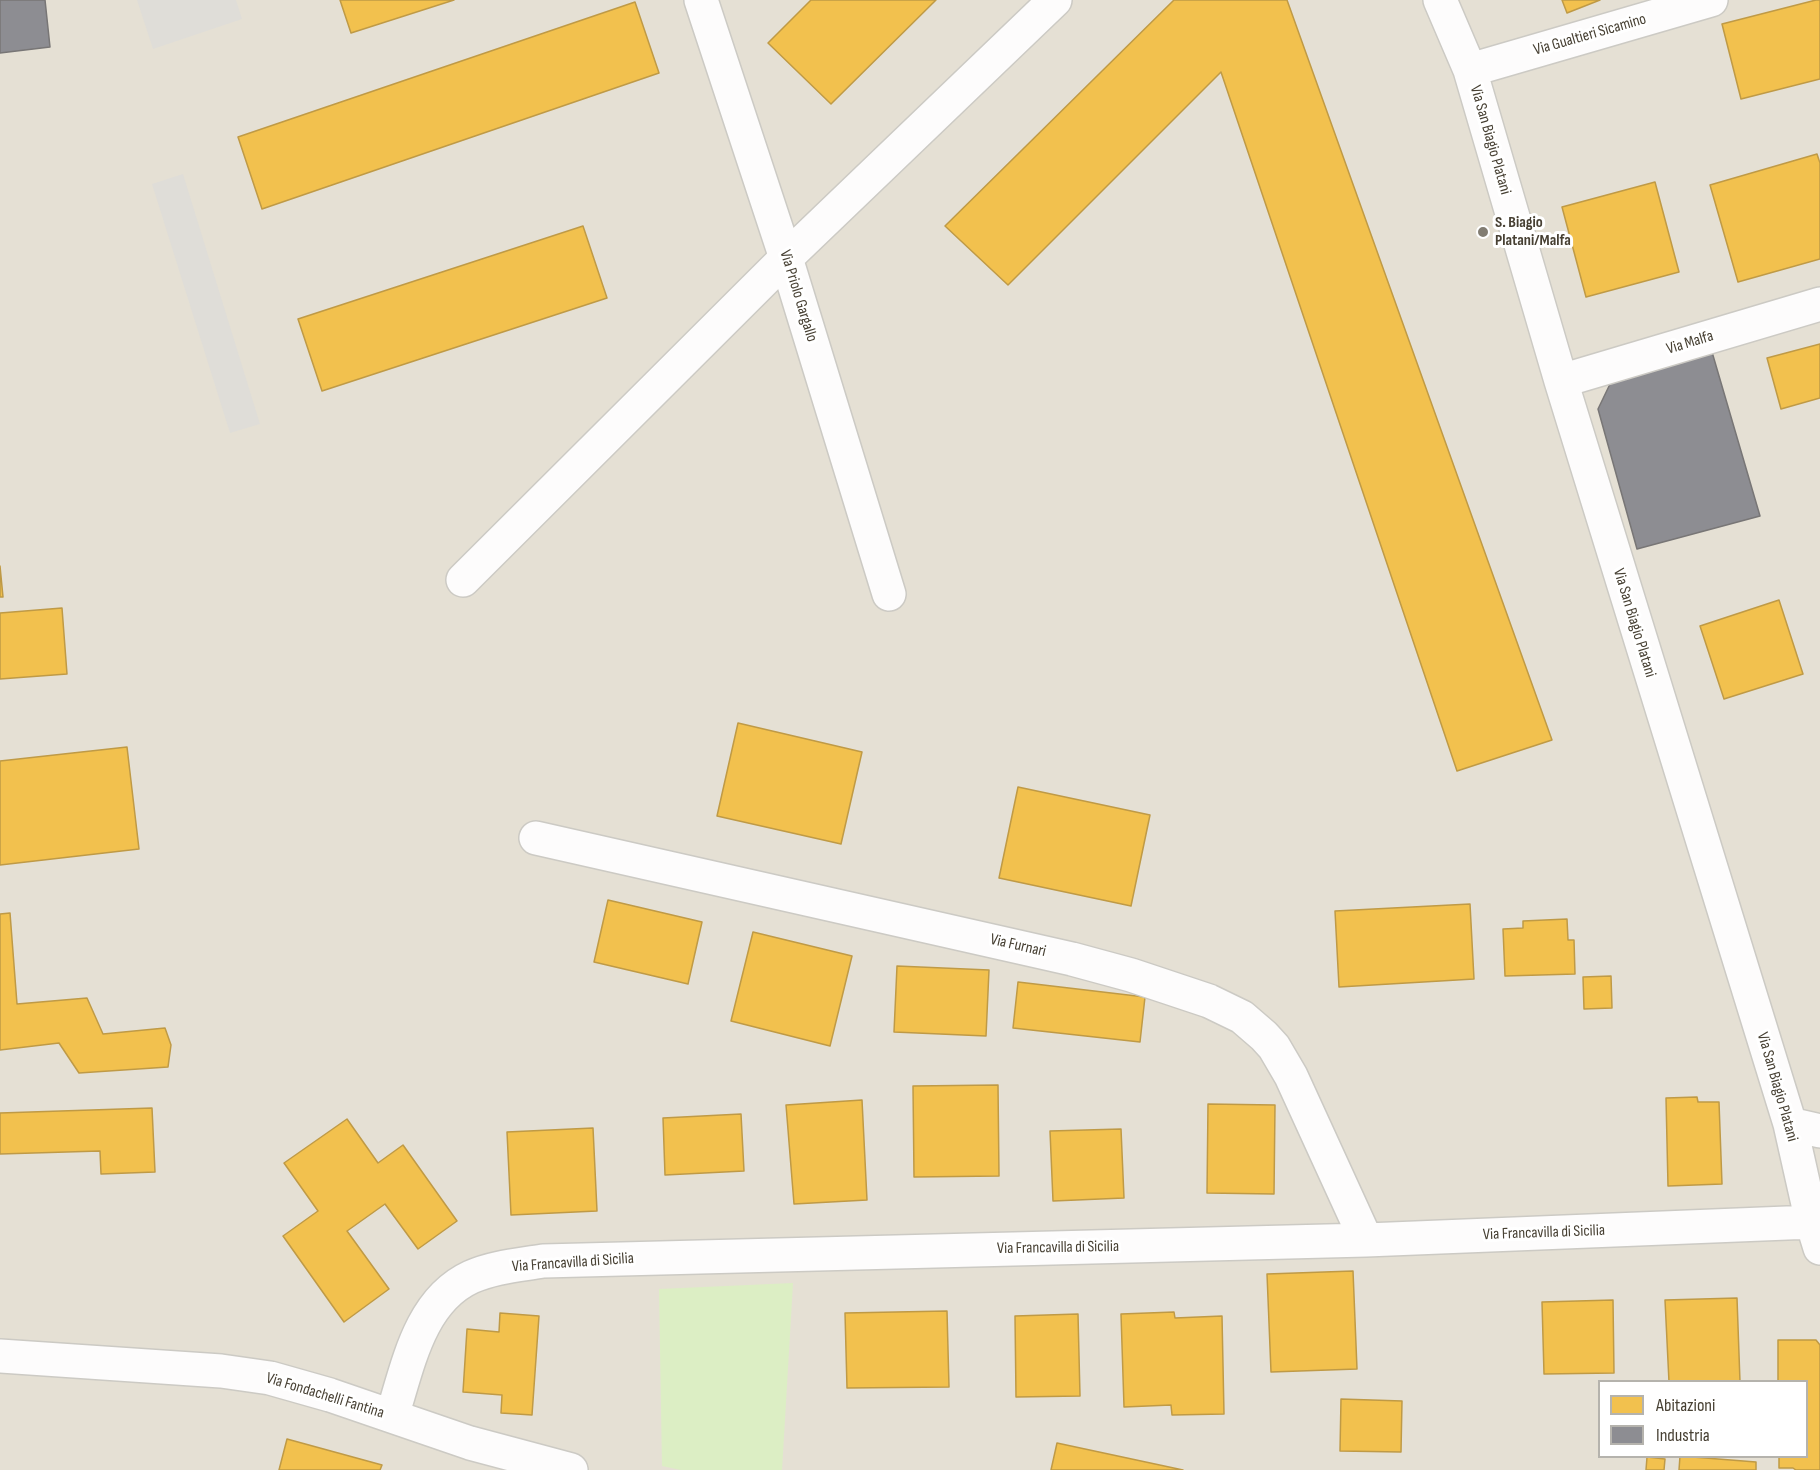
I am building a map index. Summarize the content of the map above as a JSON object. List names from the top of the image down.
{
  "streets": {
    "street": [
      "Via Gualtieri Sicamino",
      "Via San Biagio Platani",
      "Via Priolo Gargallo",
      "Via Malfa",
      "Via Furnari",
      "Via Francavilla di Sicilia",
      "Via Fondachelli Fantina"
    ]
  },
  "crossings": [
    ["Via Gualtieri Sicamino", "Via San Biagio Platani"],
    ["Via San Biagio Platani", "Via Malfa"],
    ["Via San Biagio Platani", "Via Francavilla di Sicilia"],
    ["Via Furnari", "Via Francavilla di Sicilia"],
    ["Via Francavilla di Sicilia", "Via Fondachelli Fantina"]
  ],
  "places": ["S. Biagio Platani/Malfa"],
  "legend": ["Abitazioni", "Industria"]
}
